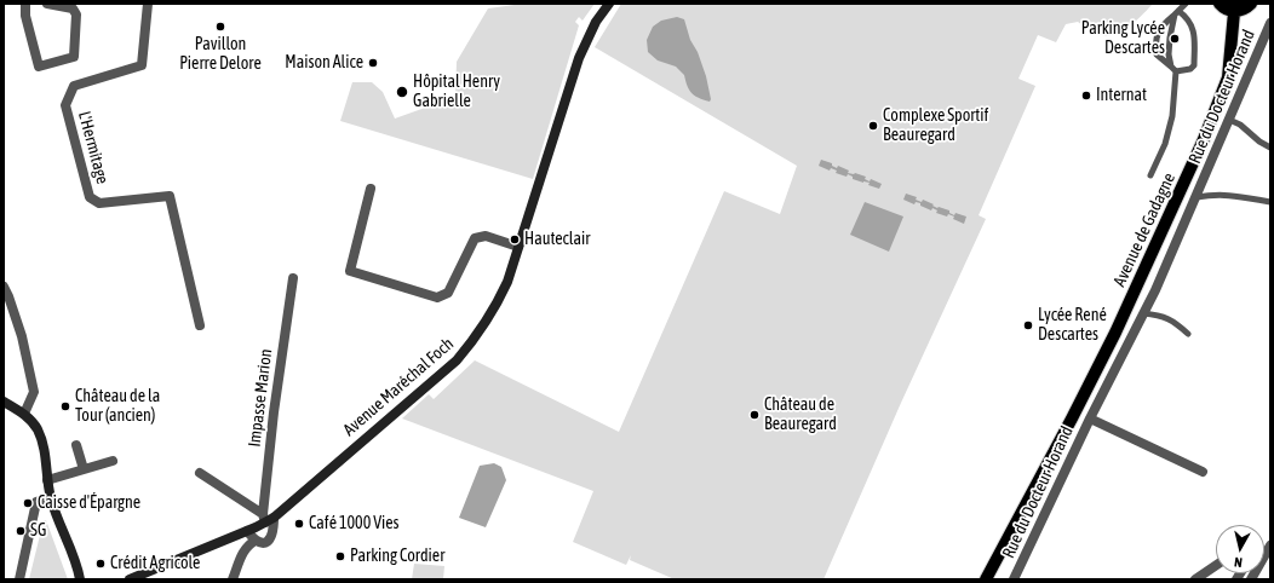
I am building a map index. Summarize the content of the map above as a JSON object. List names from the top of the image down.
{
  "streets": {
    "main road": ["Avenue de Gadagne", "Avenue Maréchal Foch"],
    "street": ["Rue du Docteur Horand", "L'Hermitage", "Impasse Marion"]
  },
  "crossings": [
    ["Avenue Maréchal Foch", "Impasse Marion"]
  ],
  "places": [
    "Pavillon Pierre Delore",
    "Parking Lycée Descartes",
    "Maison Alice",
    "Hôpital Henry Gabrielle",
    "Internat",
    "Complexe Sportif Beauregard",
    "Hauteclair",
    "Lycée René Descartes",
    "Château de la Tour (ancien)",
    "Château de Beauregard",
    "Caisse d'Épargne",
    "Café 1000 Vies",
    "SG",
    "Parking Cordier",
    "Crédit Agricole"
  ],
  "north": "bottom"
}
